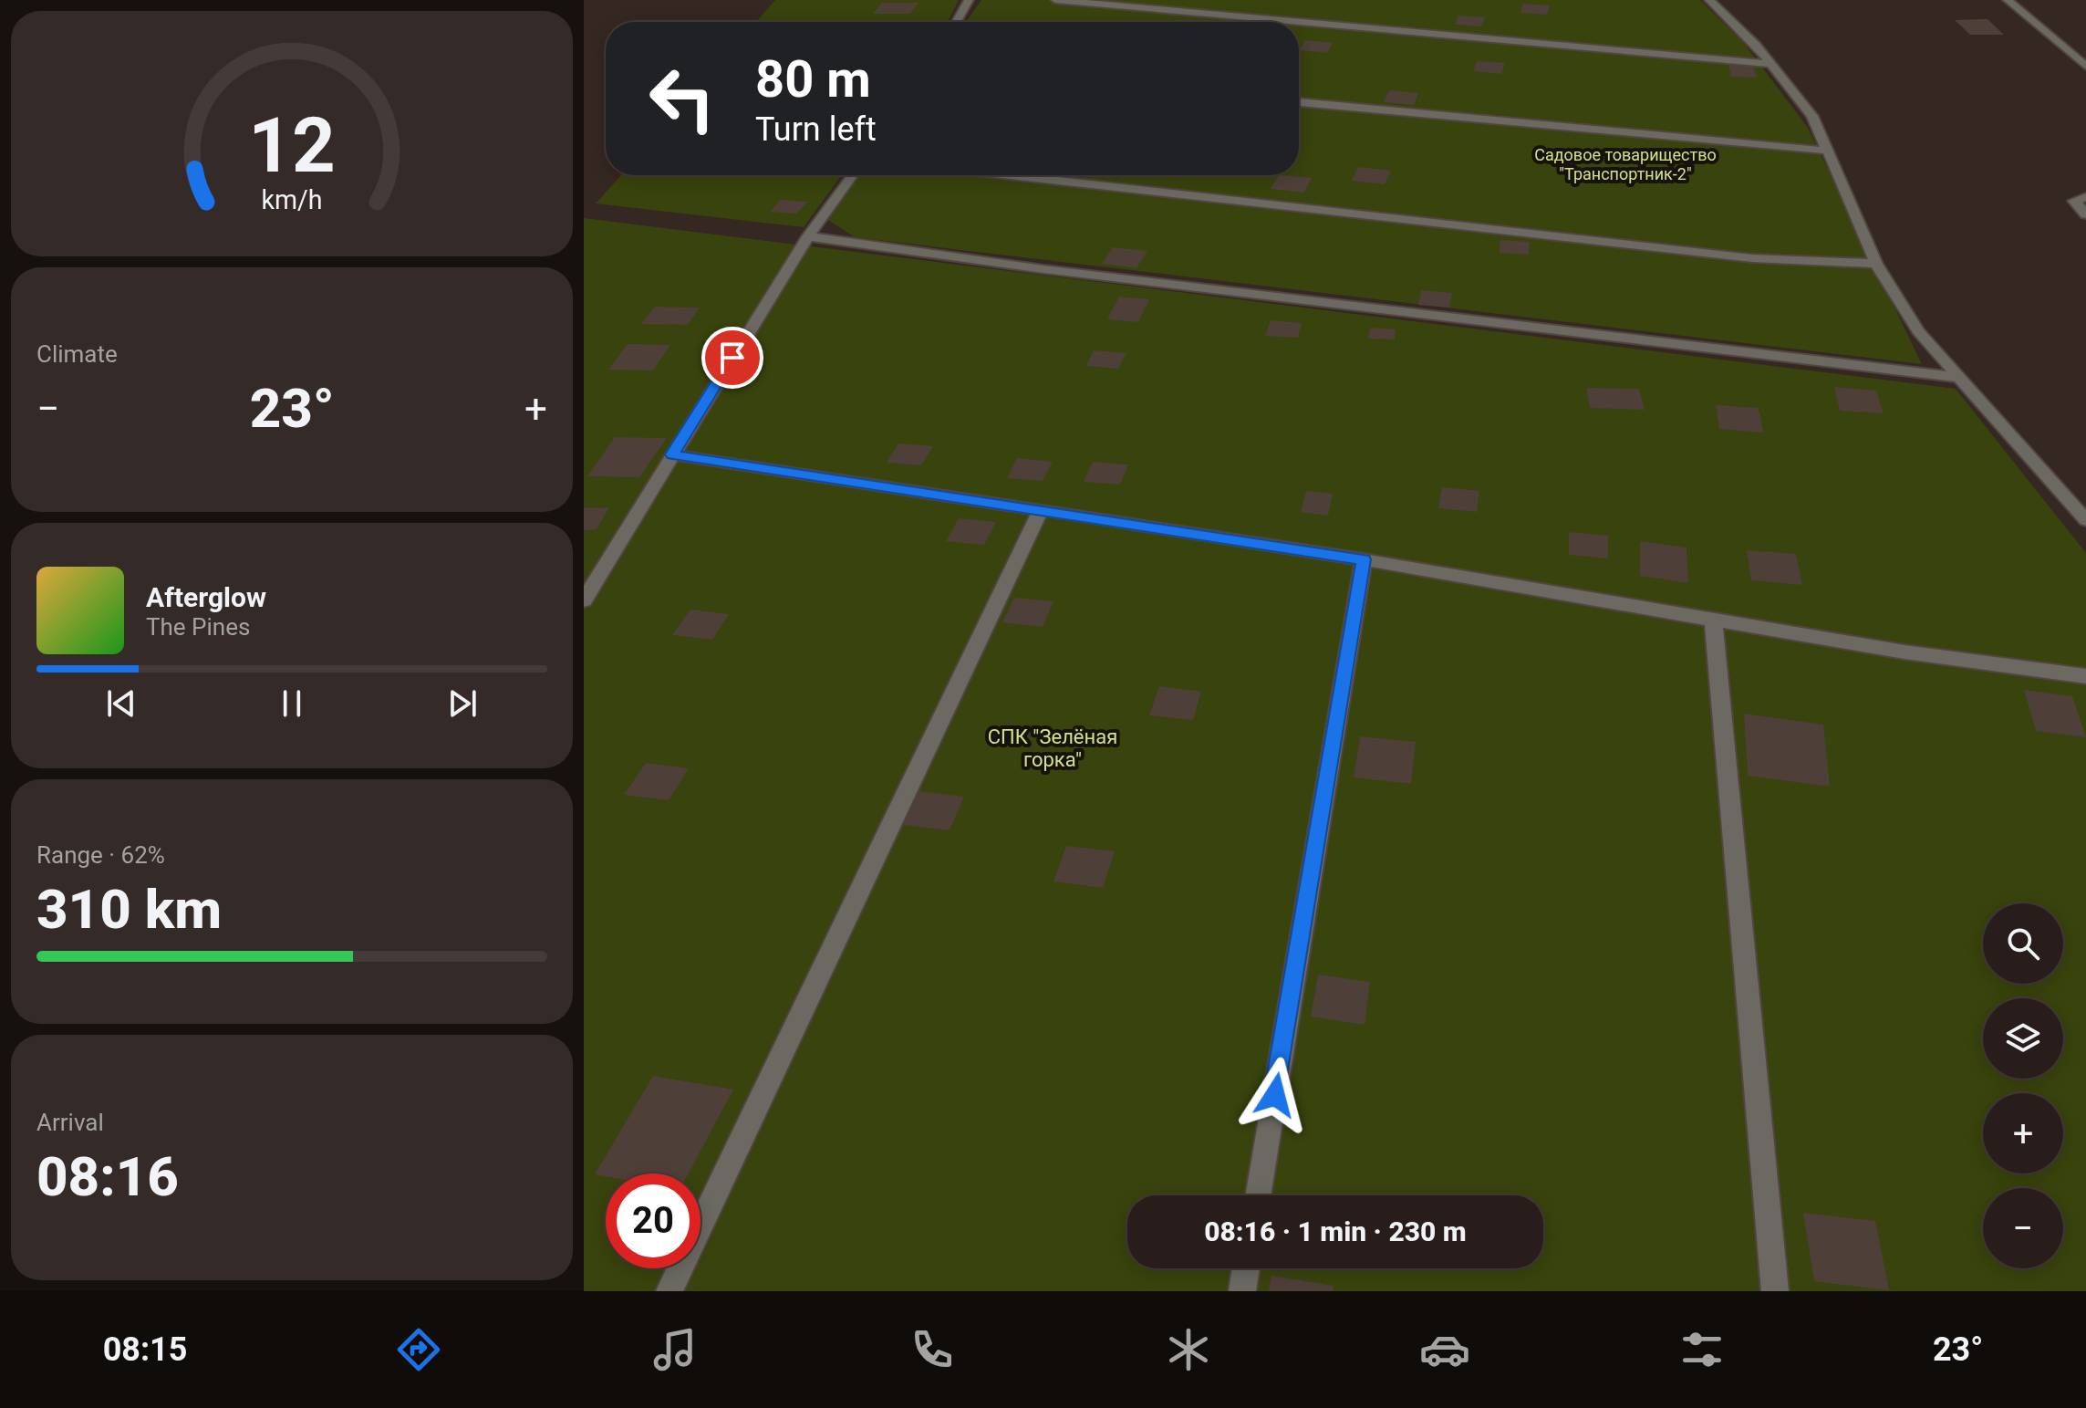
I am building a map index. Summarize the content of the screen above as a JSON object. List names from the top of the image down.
{
  "parks": ["Садовое товарищество \"Транспортник-2\"", "СПК \"Зелёная горка\""],
  "page": {
    "turn": ["80 m", "Turn left"],
    "tile": [
      "Climate",
      ["Range · 62%", "310 km"],
      ["Arrival", "08:16"]
    ],
    "heat": ["−", "23°", "+"],
    "song": ["Afterglow", "The Pines"],
    "map_buttons": ["+", "−"],
    "limit": "20",
    "trip": "08:16 · 1 min · 230 m",
    "tabs": ["08:15", "23°"],
    "gauge": ["12", "km/h"]
  }
}
